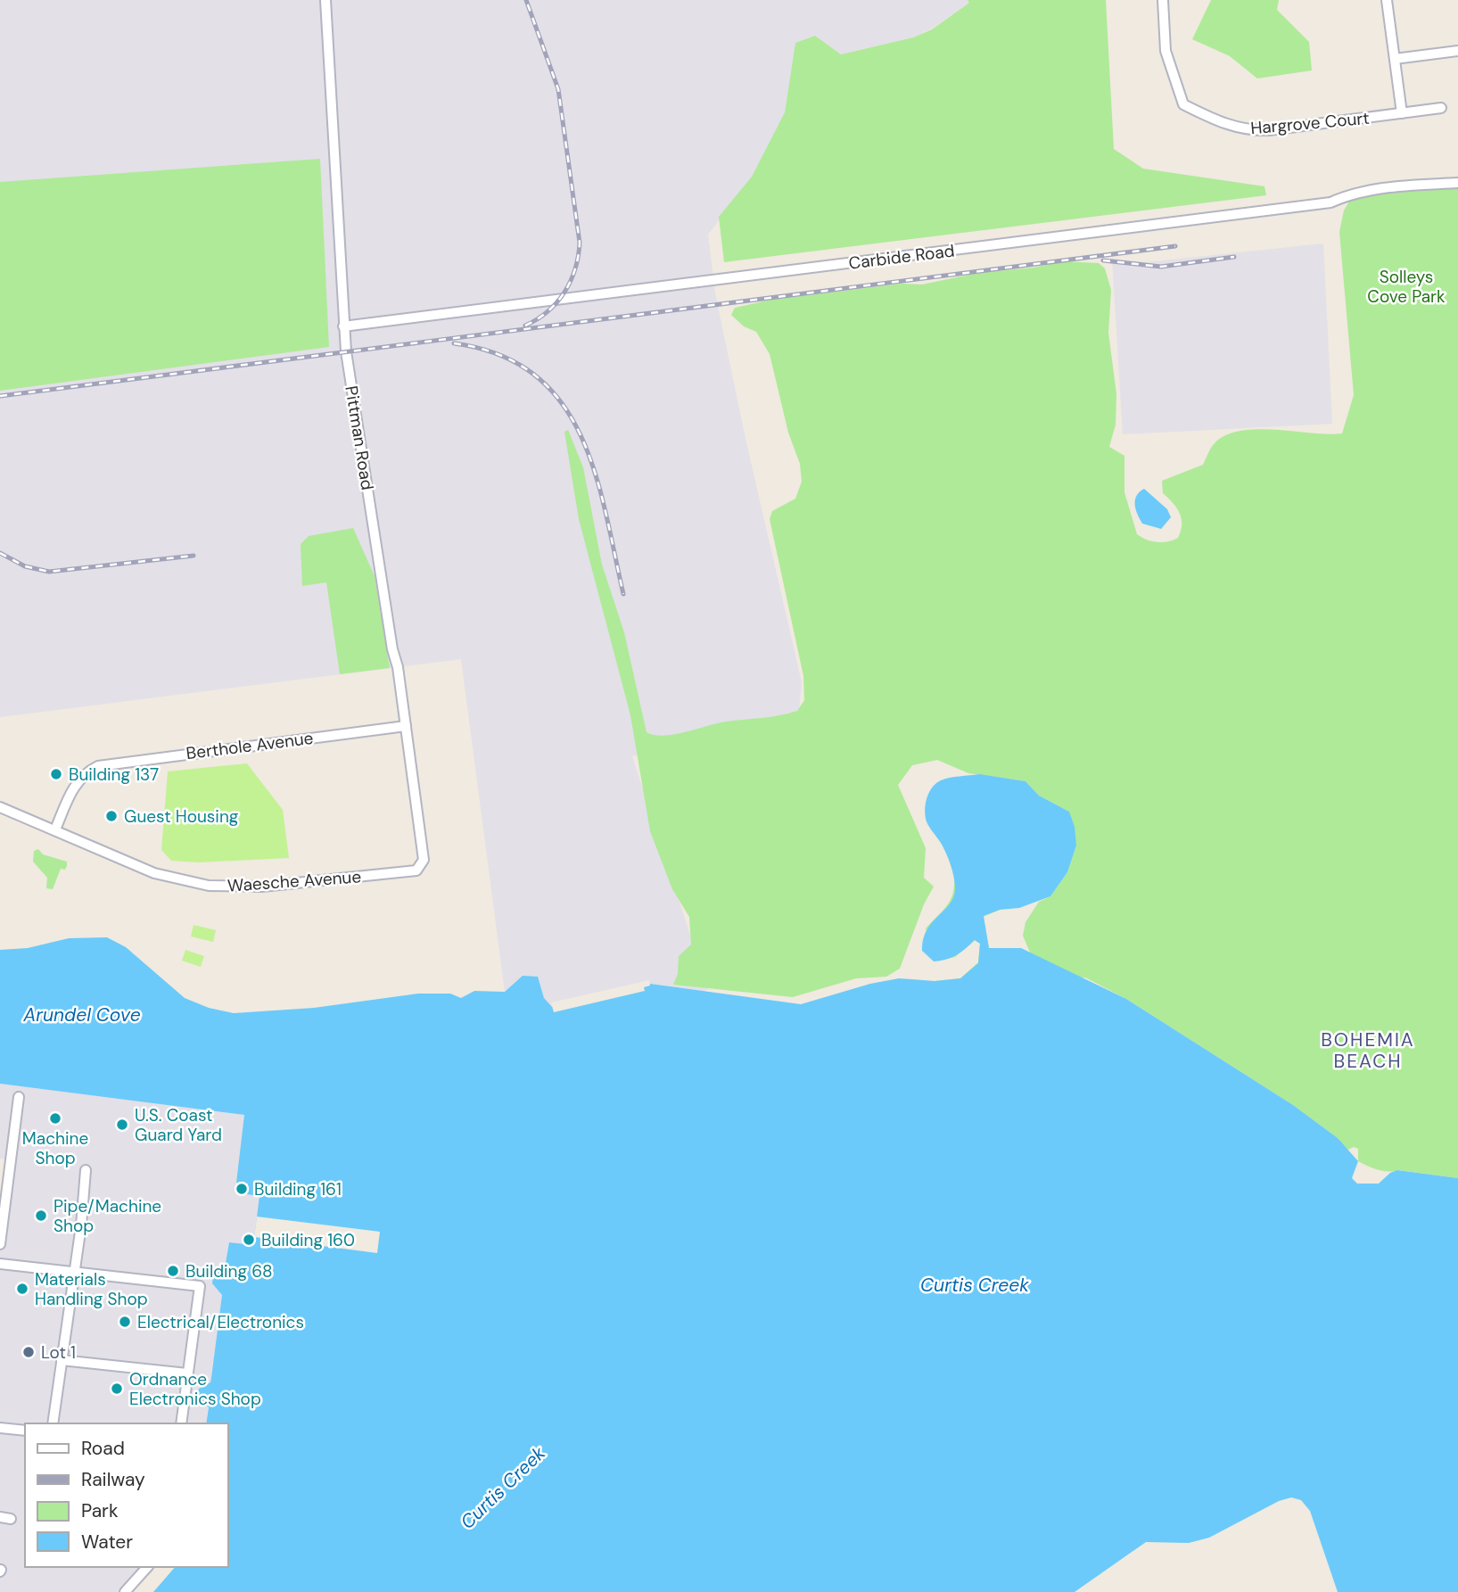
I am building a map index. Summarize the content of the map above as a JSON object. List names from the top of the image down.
{
  "streets": {
    "street": [
      "Hargrove Court",
      "Carbide Road",
      "Pittman Road",
      "Berthole Avenue",
      "Waesche Avenue"
    ]
  },
  "crossings": [
    ["Carbide Road", "Pittman Road"],
    ["Pittman Road", "Berthole Avenue"],
    ["Pittman Road", "Waesche Avenue"],
    ["Berthole Avenue", "Waesche Avenue"]
  ],
  "districts": ["BOHEMIA BEACH"],
  "water": ["Arundel Cove", "Curtis Creek"],
  "parks": ["Solleys Cove Park"],
  "places": [
    "Building 137",
    "Guest Housing",
    "Machine Shop",
    "U.S. Coast Guard Yard",
    "Building 161",
    "Pipe/Machine Shop",
    "Building 160",
    "Building 68",
    "Materials Handling Shop",
    "Electrical/Electronics",
    "Lot 1",
    "Ordnance Electronics Shop"
  ],
  "legend": [
    "Road",
    "Railway",
    "Park",
    "Water"
  ]
}
